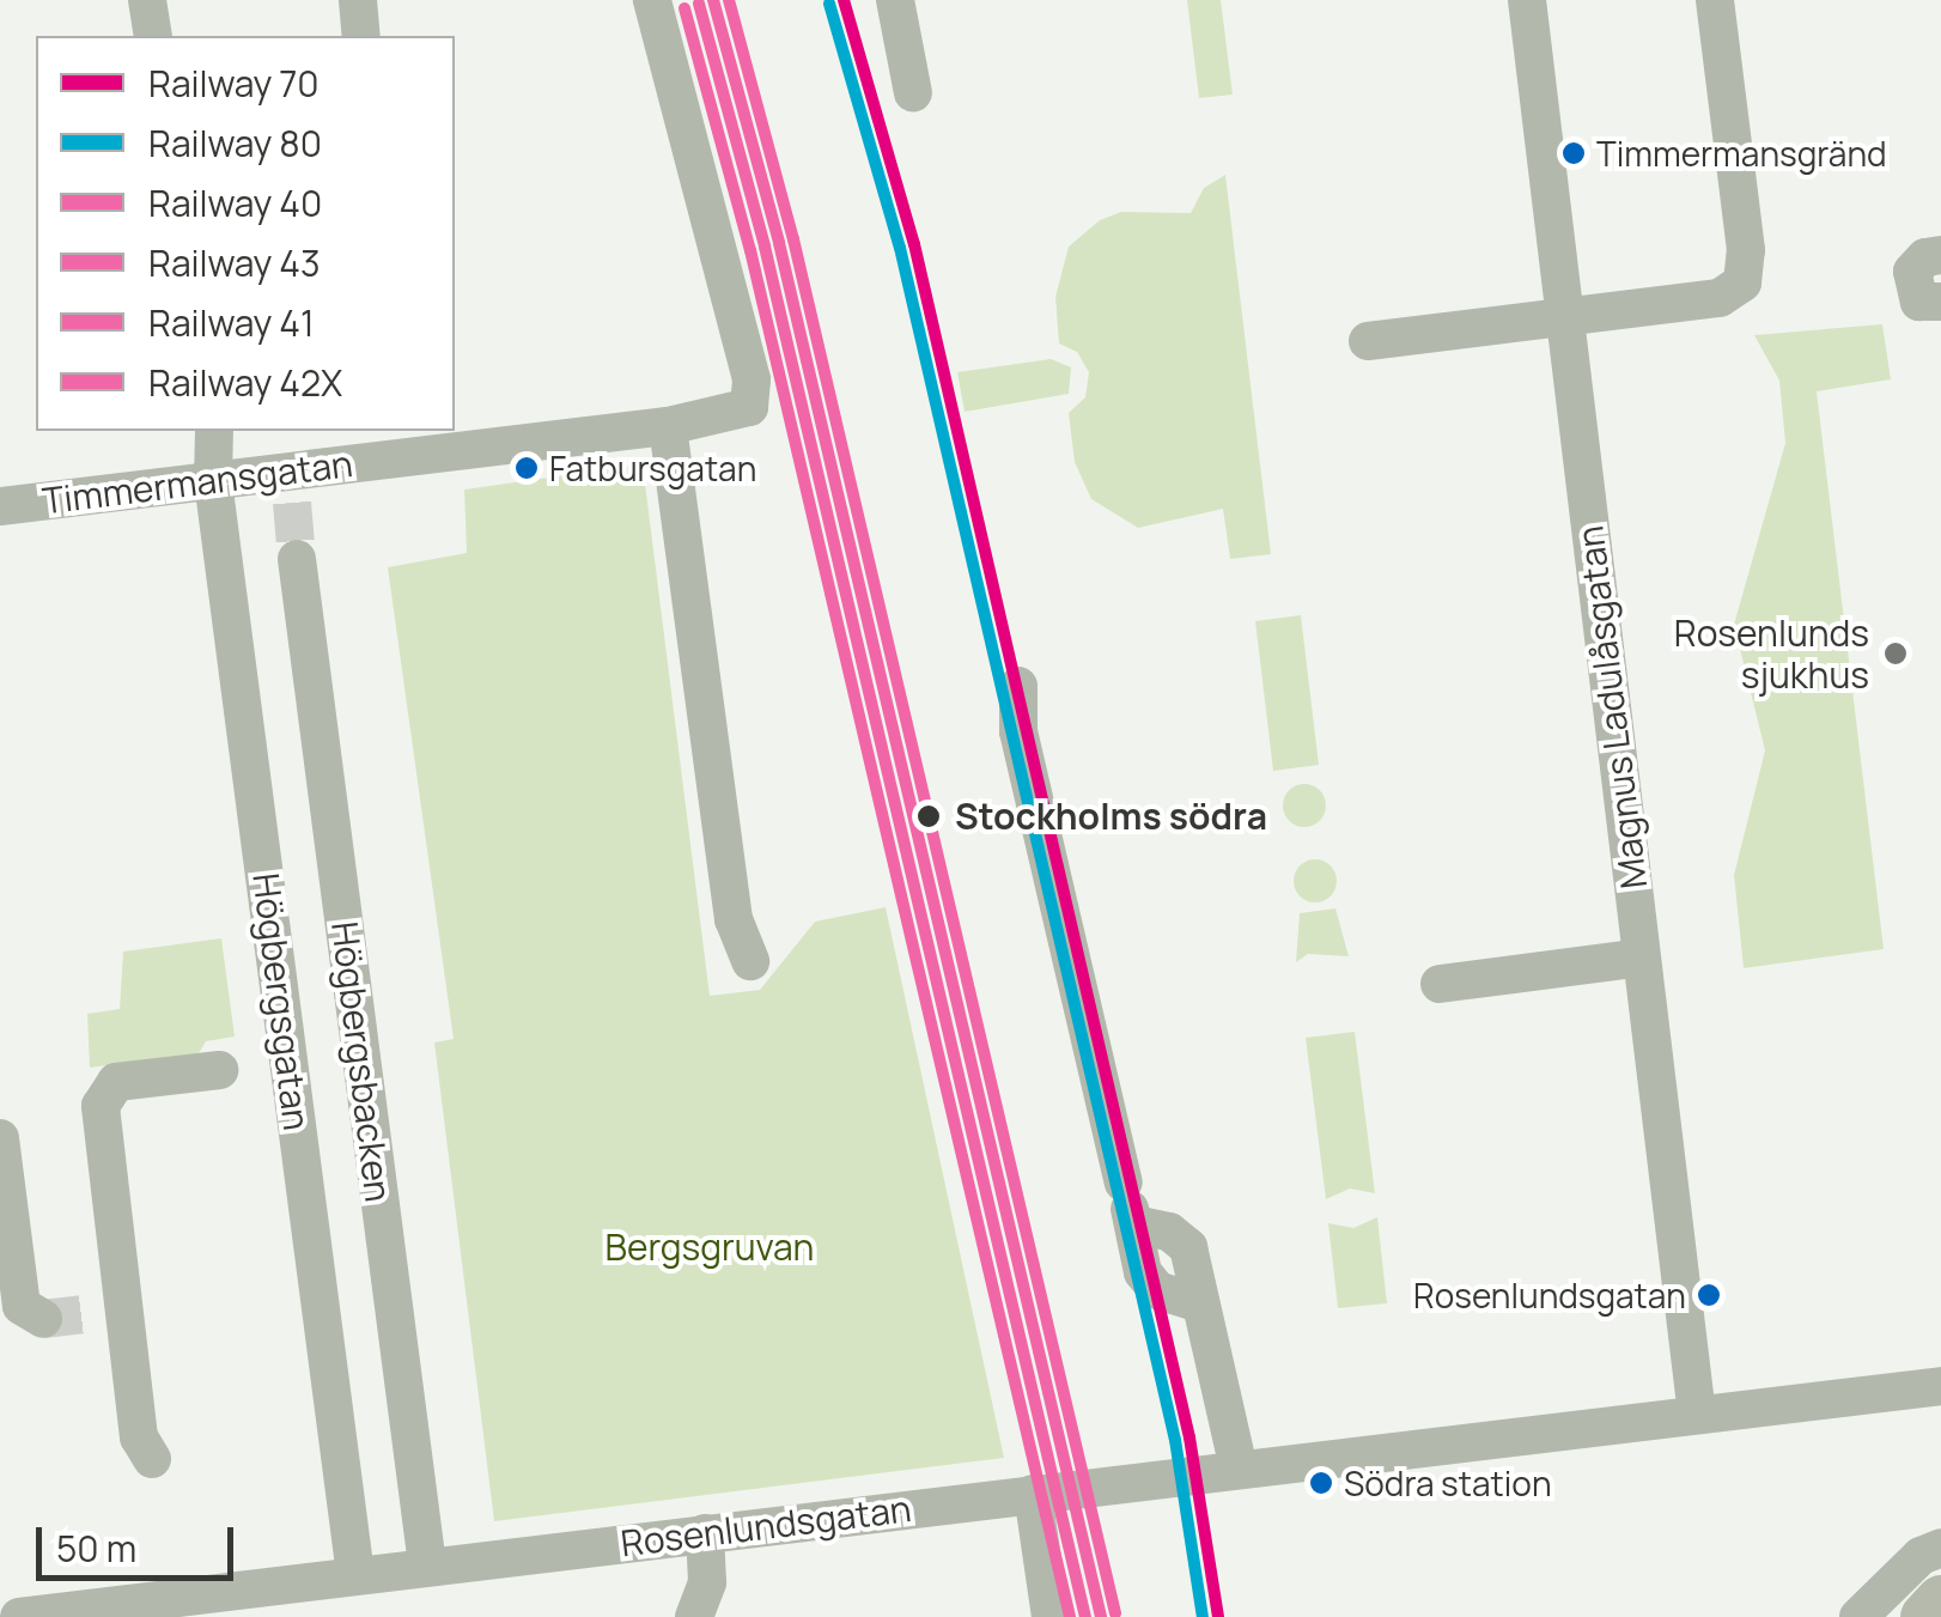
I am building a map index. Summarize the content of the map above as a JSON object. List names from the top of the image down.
{
  "streets": {
    "street": [
      "Timmermansgatan",
      "Magnus Ladulåsgatan",
      "Högbergsgatan",
      "Högbergsbacken",
      "Rosenlundsgatan"
    ]
  },
  "crossings": [
    ["Timmermansgatan", "Högbergsgatan"],
    ["Magnus Ladulåsgatan", "Rosenlundsgatan"],
    ["Högbergsgatan", "Rosenlundsgatan"],
    ["Högbergsbacken", "Rosenlundsgatan"]
  ],
  "parks": ["Bergsgruvan"],
  "places": [
    "Timmermansgränd",
    "Fatbursgatan",
    "Rosenlunds sjukhus",
    "Stockholms södra",
    "Rosenlundsgatan",
    "Södra station"
  ],
  "lines": [
    "rail line 70",
    "rail line 40",
    "rail line 41",
    "rail line 80",
    "rail line 43",
    "rail line 42X"
  ],
  "legend": [
    "Railway 70",
    "Railway 80",
    "Railway 40",
    "Railway 43",
    "Railway 41",
    "Railway 42X"
  ],
  "scale_bar": "50 m"
}
